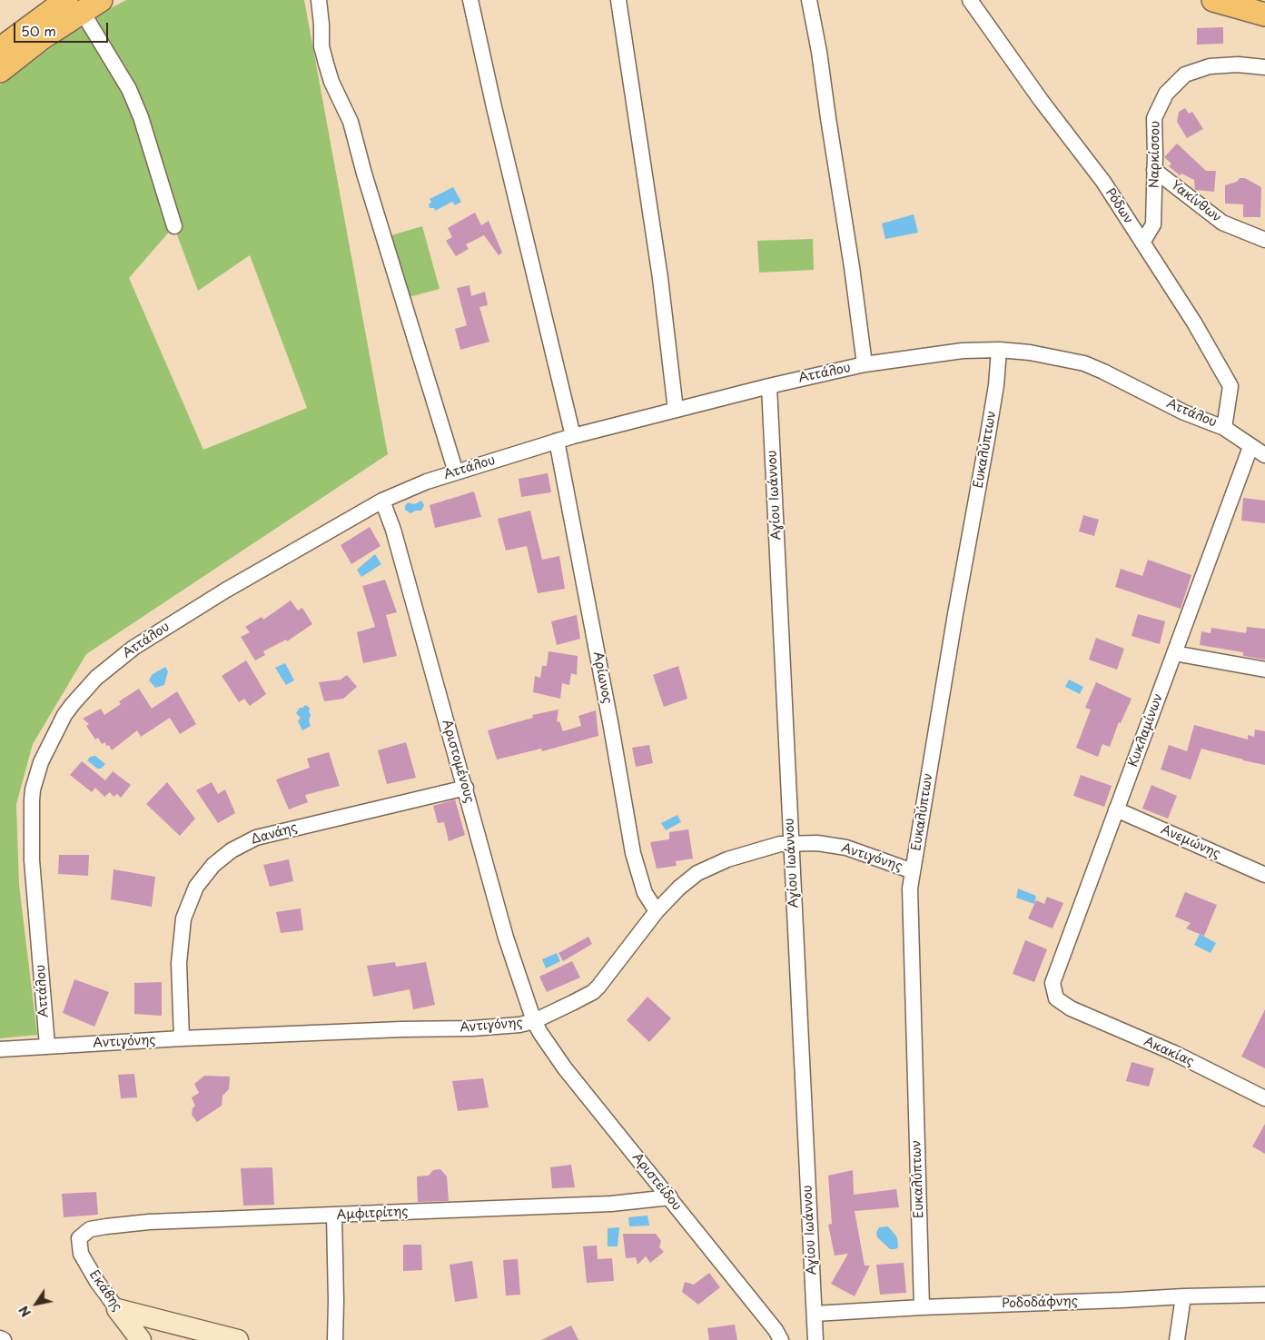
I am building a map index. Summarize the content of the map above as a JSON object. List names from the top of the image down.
{
  "streets": {
    "street": [
      "Ναρκίσσου",
      "Υακίνθων",
      "Ρόδων",
      "Αττάλου",
      "Ευκαλύπτων",
      "Αγίου Ιωάννου",
      "Αρίωνος",
      "Κυκλαμίνων",
      "Αριστομένους",
      "Δανάης",
      "Ανεμώνης",
      "Αντιγόνης",
      "Ακακίας",
      "Αριστείδου",
      "Αμφιτρίτης",
      "Εκάβης",
      "Ροδοδάφνης"
    ]
  },
  "crossings": [
    ["Ναρκίσσου", "Υακίνθων"],
    ["Ναρκίσσου", "Ρόδων"],
    ["Ρόδων", "Αττάλου"],
    ["Αττάλου", "Ευκαλύπτων"],
    ["Αττάλου", "Αγίου Ιωάννου"],
    ["Αττάλου", "Αρίωνος"],
    ["Αττάλου", "Κυκλαμίνων"],
    ["Αττάλου", "Αριστομένους"],
    ["Αττάλου", "Αντιγόνης"],
    ["Ευκαλύπτων", "Αντιγόνης"],
    ["Ευκαλύπτων", "Ροδοδάφνης"],
    ["Αγίου Ιωάννου", "Αντιγόνης"],
    ["Αγίου Ιωάννου", "Ροδοδάφνης"],
    ["Αρίωνος", "Αντιγόνης"],
    ["Κυκλαμίνων", "Ανεμώνης"],
    ["Κυκλαμίνων", "Ακακίας"],
    ["Αριστομένους", "Δανάης"],
    ["Αριστομένους", "Αντιγόνης"],
    ["Αριστομένους", "Αριστείδου"],
    ["Δανάης", "Αντιγόνης"],
    ["Αντιγόνης", "Αριστείδου"],
    ["Αριστείδου", "Αμφιτρίτης"],
    ["Αμφιτρίτης", "Εκάβης"]
  ],
  "scale_bar": "50 m",
  "north": "bottom left"
}
